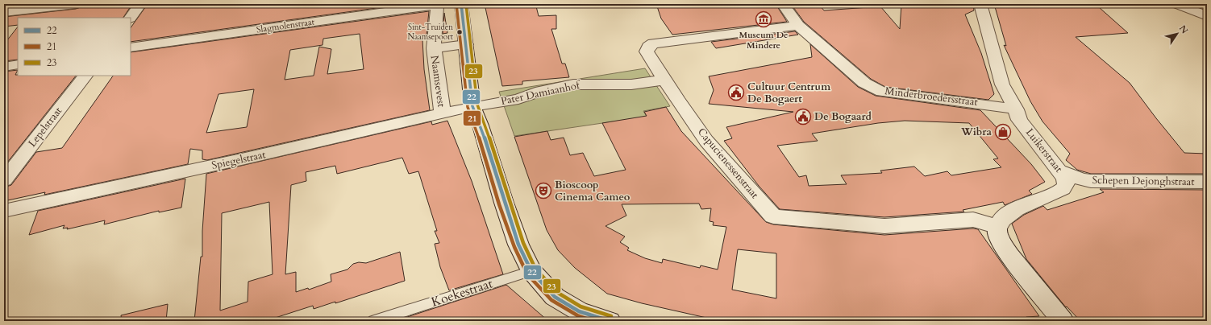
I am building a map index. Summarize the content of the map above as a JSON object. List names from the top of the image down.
{
  "streets": {
    "street": [
      "Slagmolenstraat",
      "Naamsevest",
      "Pater Damiaanhof",
      "Minderbroedersstraat",
      "Lepelstraat",
      "Luikerstraat",
      "Spiegelstraat",
      "Capucienessenstraat",
      "Schepen Dejonghstraat"
    ],
    "lane": ["Koekestraat"]
  },
  "crossings": [
    ["Slagmolenstraat", "Naamsevest"],
    ["Naamsevest", "Spiegelstraat"],
    ["Pater Damiaanhof", "Spiegelstraat"],
    ["Pater Damiaanhof", "Capucienessenstraat"],
    ["Minderbroedersstraat", "Luikerstraat"],
    ["Minderbroedersstraat", "Capucienessenstraat"],
    ["Luikerstraat", "Capucienessenstraat"],
    ["Luikerstraat", "Schepen Dejonghstraat"]
  ],
  "places": {
    "museum": ["Museum De Mindere"],
    "other": ["Sint-Truiden Naamsepoort"],
    "public building": ["Cultuur Centrum De Bogaert", "De Bogaard"],
    "shop": ["Wibra"],
    "theatre": ["Bioscoop Cinema Cameo"]
  },
  "lines": ["transit line 22", "transit line 23", "transit line 21"],
  "legend": ["22", "21", "23"],
  "north": "top right"
}
